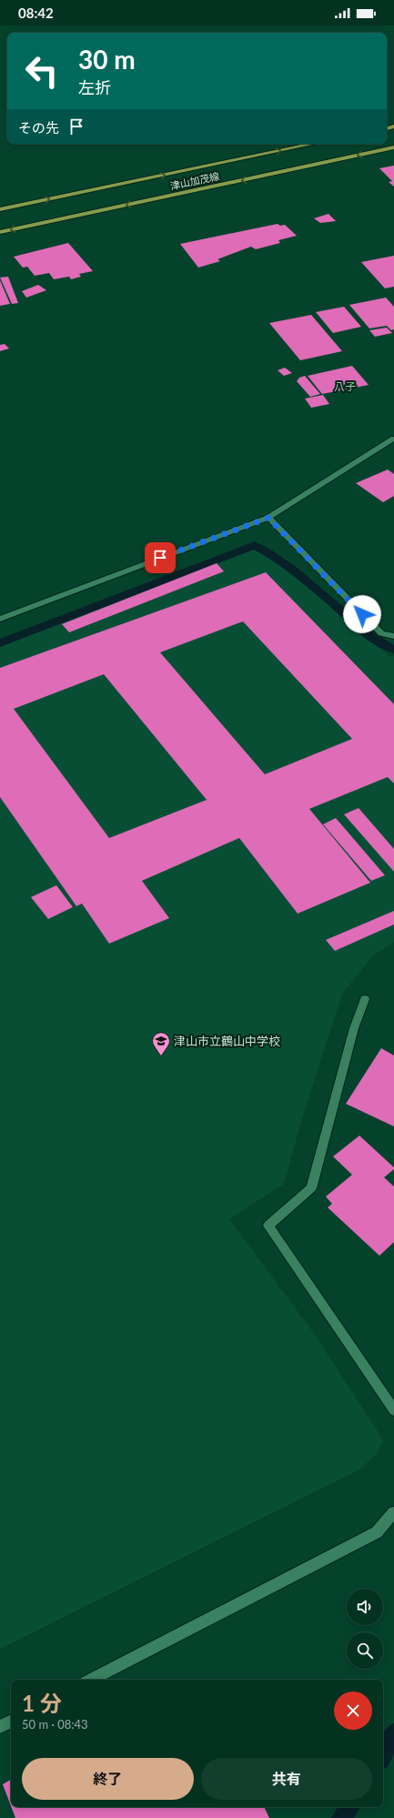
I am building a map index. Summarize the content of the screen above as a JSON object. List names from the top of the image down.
{
  "streets": {
    "main road": ["津山加茂線"]
  },
  "districts": ["八子"],
  "places": {
    "school or university": ["津山市立鶴山中学校"]
  },
  "page": {
    "status": "08:42",
    "turn": ["30 m", "左折"],
    "then": "その先",
    "heading": ["1 分", "50 m · 08:43"],
    "buttons": ["終了", "共有"]
  }
}
